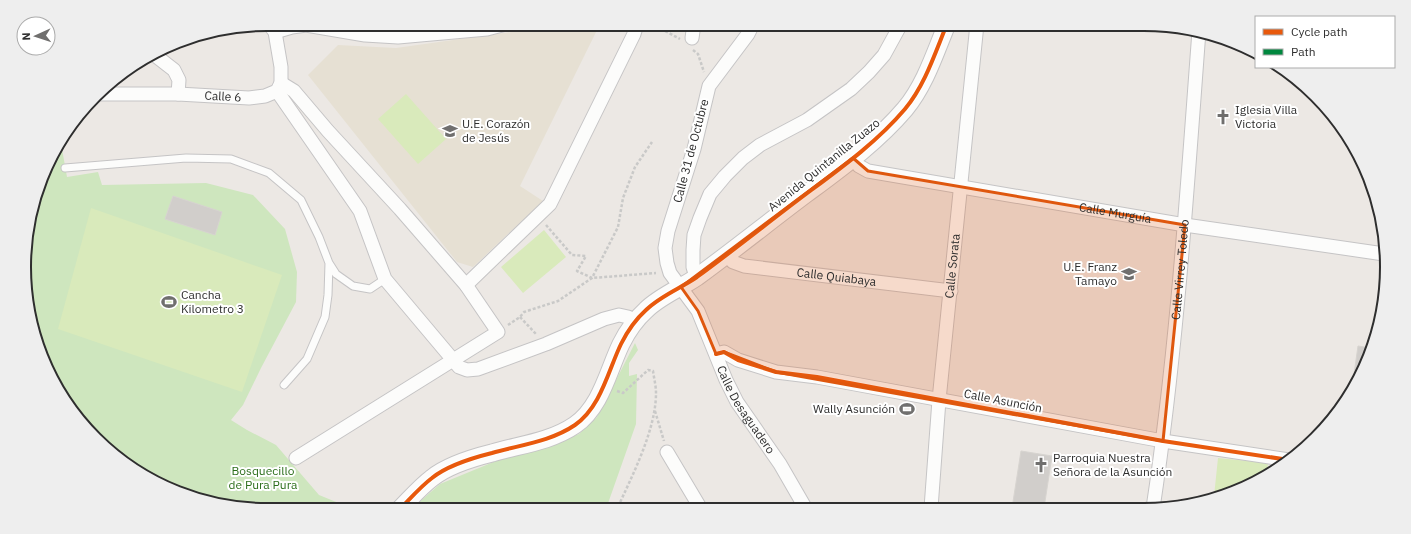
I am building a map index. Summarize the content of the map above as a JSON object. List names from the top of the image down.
{
  "streets": {
    "street": [
      "Calle 6",
      "Calle 31 de Octubre",
      "Avenida Quintanilla Zuazo",
      "Calle Murguía",
      "Calle Sorata",
      "Calle Virrey Toledo",
      "Calle Quiabaya",
      "Calle Asunción",
      "Calle Desaguadero"
    ]
  },
  "crossings": [
    ["Calle 31 de Octubre", "Avenida Quintanilla Zuazo"],
    ["Calle 31 de Octubre", "Calle Desaguadero"],
    ["Avenida Quintanilla Zuazo", "Calle Murguía"],
    ["Avenida Quintanilla Zuazo", "Calle Quiabaya"],
    ["Avenida Quintanilla Zuazo", "Calle Desaguadero"],
    ["Calle Murguía", "Calle Sorata"],
    ["Calle Murguía", "Calle Virrey Toledo"],
    ["Calle Sorata", "Calle Quiabaya"],
    ["Calle Sorata", "Calle Asunción"],
    ["Calle Virrey Toledo", "Calle Asunción"],
    ["Calle Asunción", "Calle Desaguadero"]
  ],
  "parks": ["Bosquecillo de Pura Pura"],
  "places": {
    "church": ["Iglesia Villa Victoria", "Parroquia Nuestra Señora de la Asunción"],
    "school or university": ["U.E. Corazón de Jesús", "U.E. Franz Tamayo"],
    "sports": ["Cancha Kilometro 3", "Wally Asunción"]
  },
  "legend": ["Cycle path", "Path"],
  "north": "left"
}
